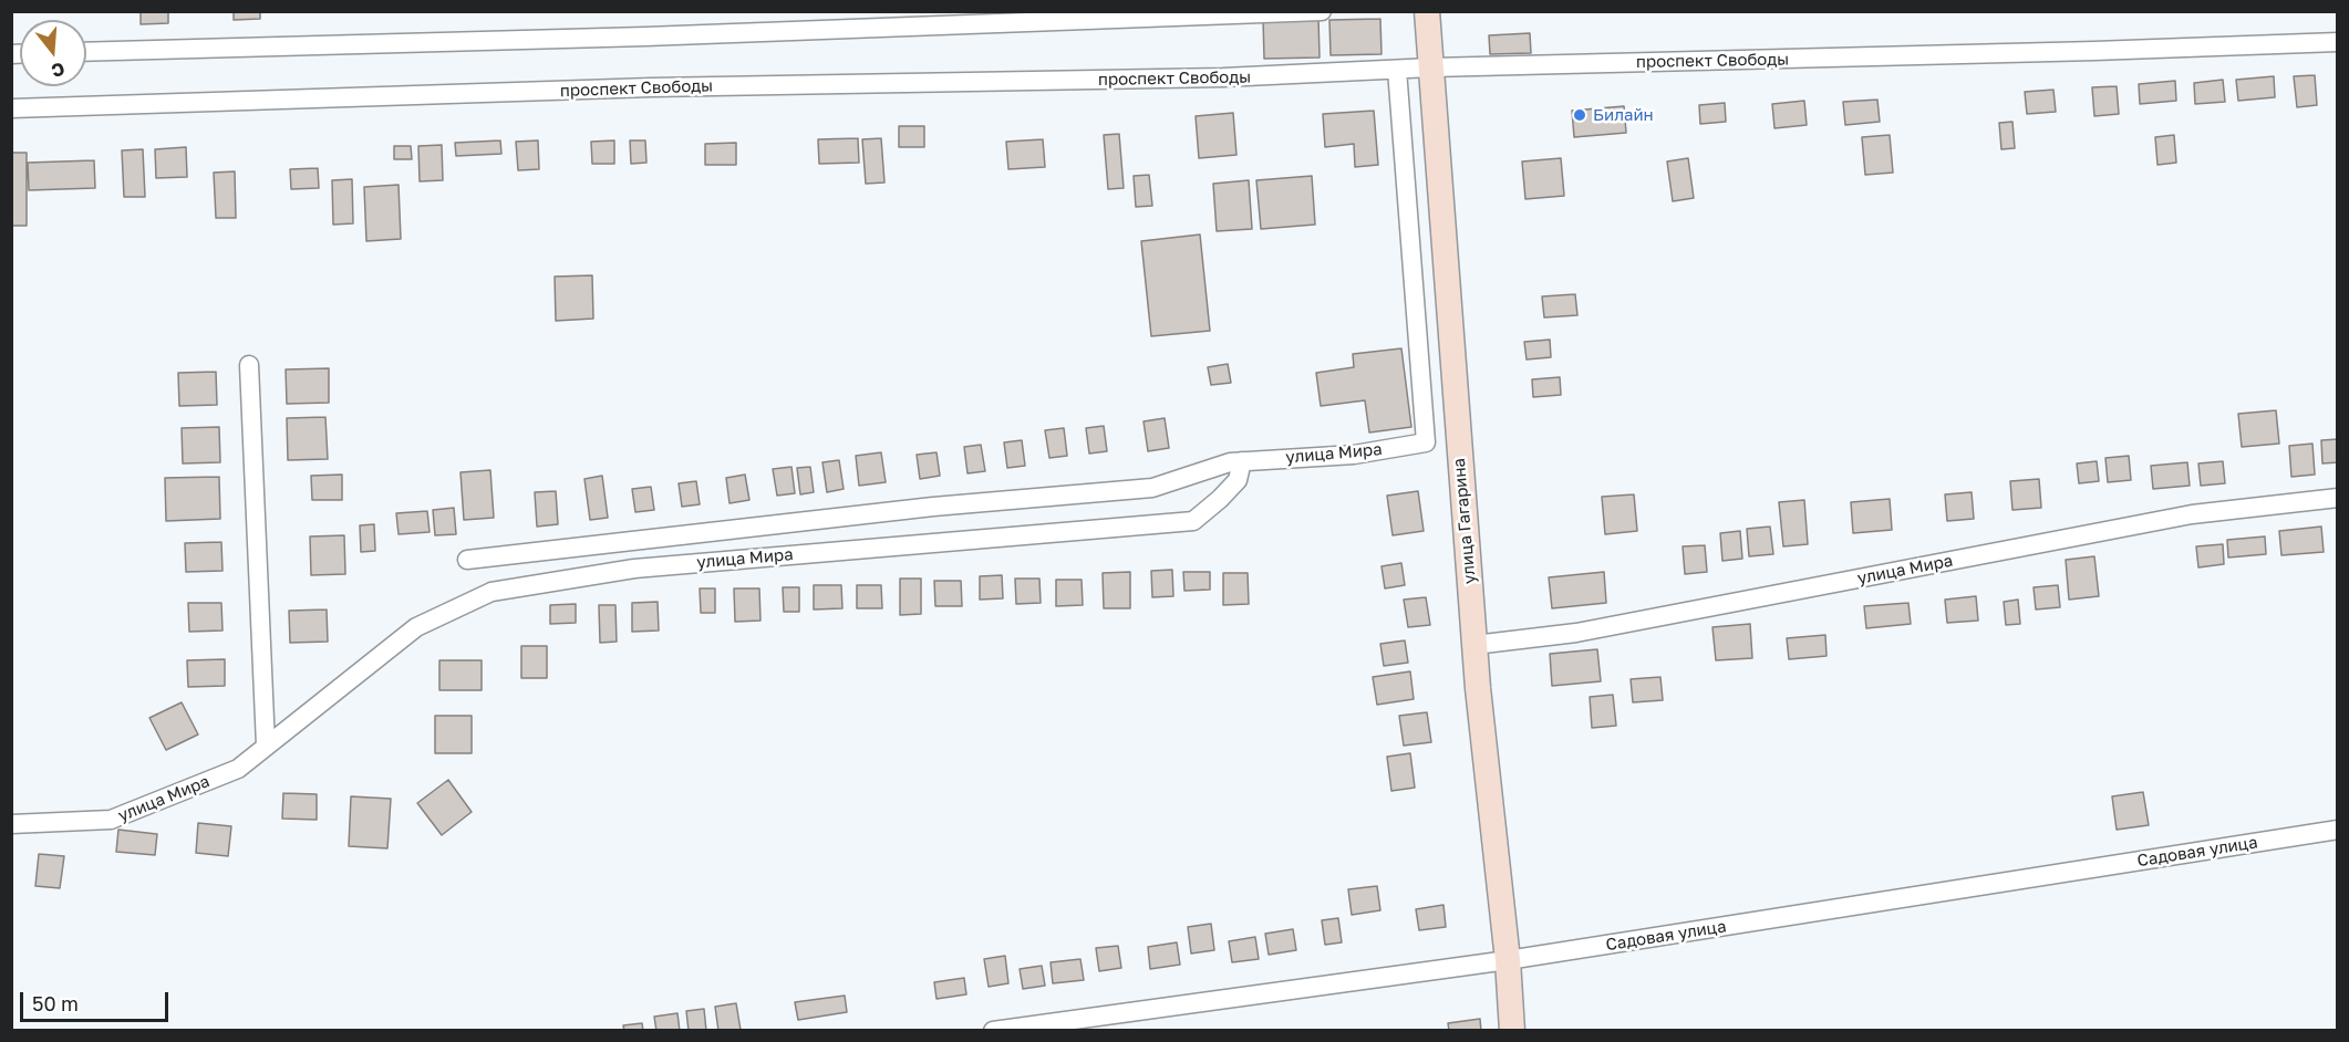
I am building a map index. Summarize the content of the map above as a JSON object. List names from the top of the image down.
{
  "streets": {
    "main road": ["улица Гагарина"],
    "street": ["проспект Свободы", "улица Мира", "Садовая улица"]
  },
  "crossings": [
    ["проспект Свободы", "улица Мира"],
    ["проспект Свободы", "улица Гагарина"],
    ["улица Мира", "улица Гагарина"],
    ["улица Гагарина", "Садовая улица"]
  ],
  "places": ["Билайн"],
  "scale_bar": "50 m",
  "north": "bottom"
}
